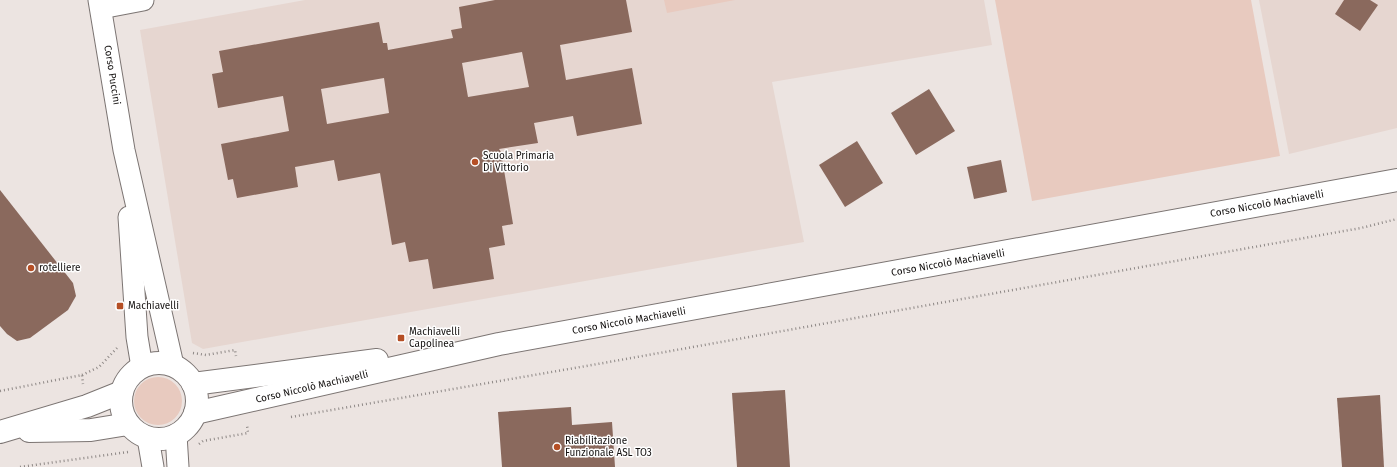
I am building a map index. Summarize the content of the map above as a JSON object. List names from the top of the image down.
{
  "streets": {
    "street": ["Corso Puccini", "Corso Niccolò Machiavelli"]
  },
  "places": {
    "other": ["Scuola Primaria Di Vittorio", "rotelliere", "Riabilitazione Funzionale ASL TO3"],
    "transit": ["Machiavelli", "Machiavelli Capolinea"]
  }
}
